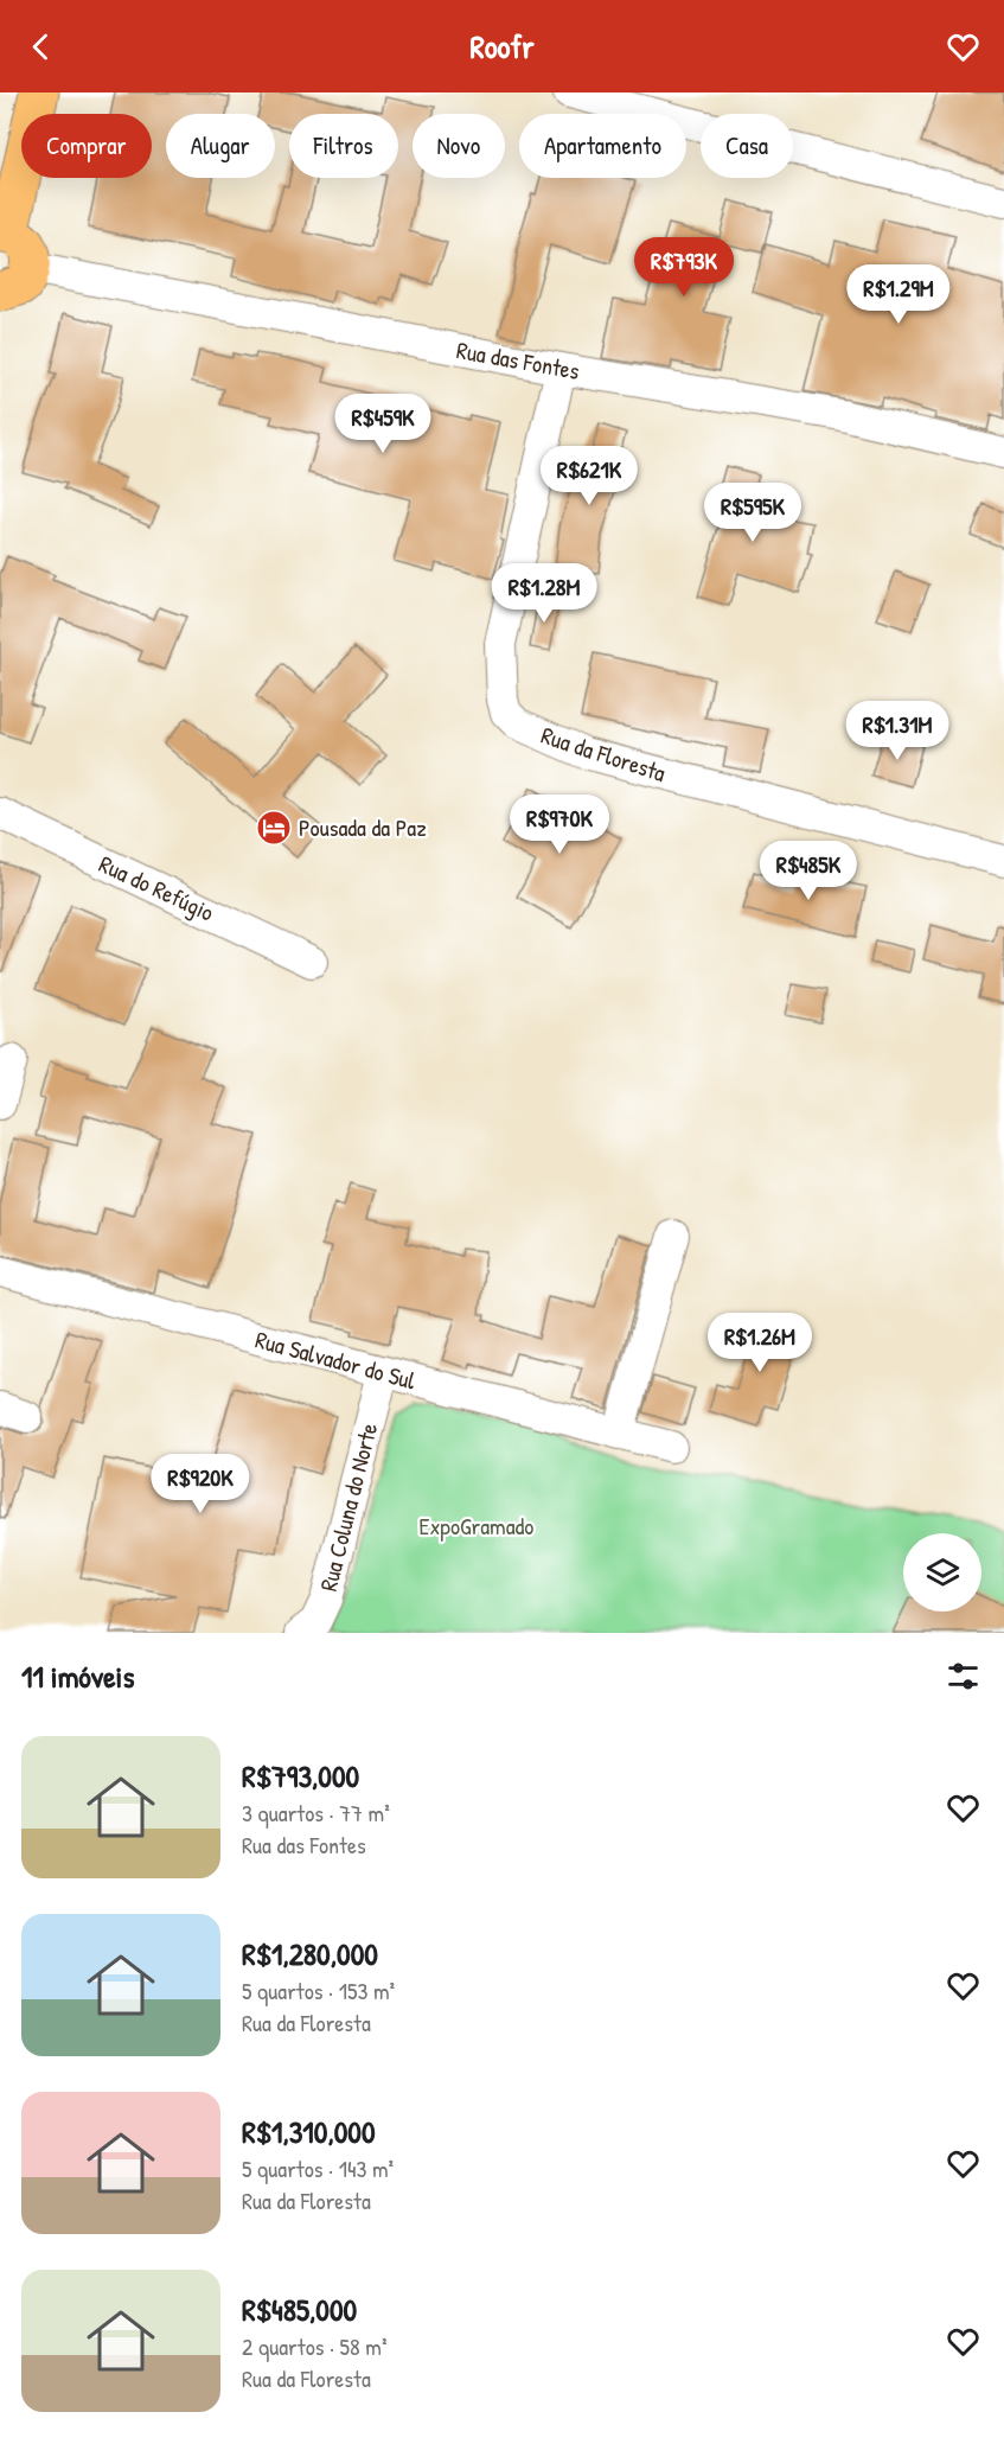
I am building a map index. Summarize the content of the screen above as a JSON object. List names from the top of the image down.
{
  "streets": {
    "street": [
      "Rua das Fontes",
      "Rua da Floresta",
      "Rua do Refúgio",
      "Rua Salvador do Sul",
      "Rua Coluna do Norte"
    ]
  },
  "crossings": [
    ["Rua das Fontes", "Rua da Floresta"],
    ["Rua Salvador do Sul", "Rua Coluna do Norte"]
  ],
  "parks": ["ExpoGramado"],
  "places": {
    "hotel": ["Pousada da Paz"]
  },
  "page": {
    "header": "Roofr",
    "chip": [
      "Comprar",
      "Alugar",
      "Filtros",
      "Novo",
      "Apartamento",
      "Casa"
    ],
    "price": [
      "R$793K",
      "R$1.29M",
      "R$459K",
      "R$621K",
      "R$595K",
      "R$1.28M",
      "R$1.31M",
      "R$970K",
      "R$485K",
      "R$1.26M",
      "R$920K"
    ],
    "heading": "11 imóveis",
    "list": [
      {
        "name": "R$793,000",
        "note": "3 quartos · 77 m² · Rua das Fontes"
      },
      {
        "name": "R$1,280,000",
        "note": "5 quartos · 153 m² · Rua da Floresta"
      },
      {
        "name": "R$1,310,000",
        "note": "5 quartos · 143 m² · Rua da Floresta"
      },
      {
        "name": "R$485,000",
        "note": "2 quartos · 58 m² · Rua da Floresta"
      }
    ]
  }
}
